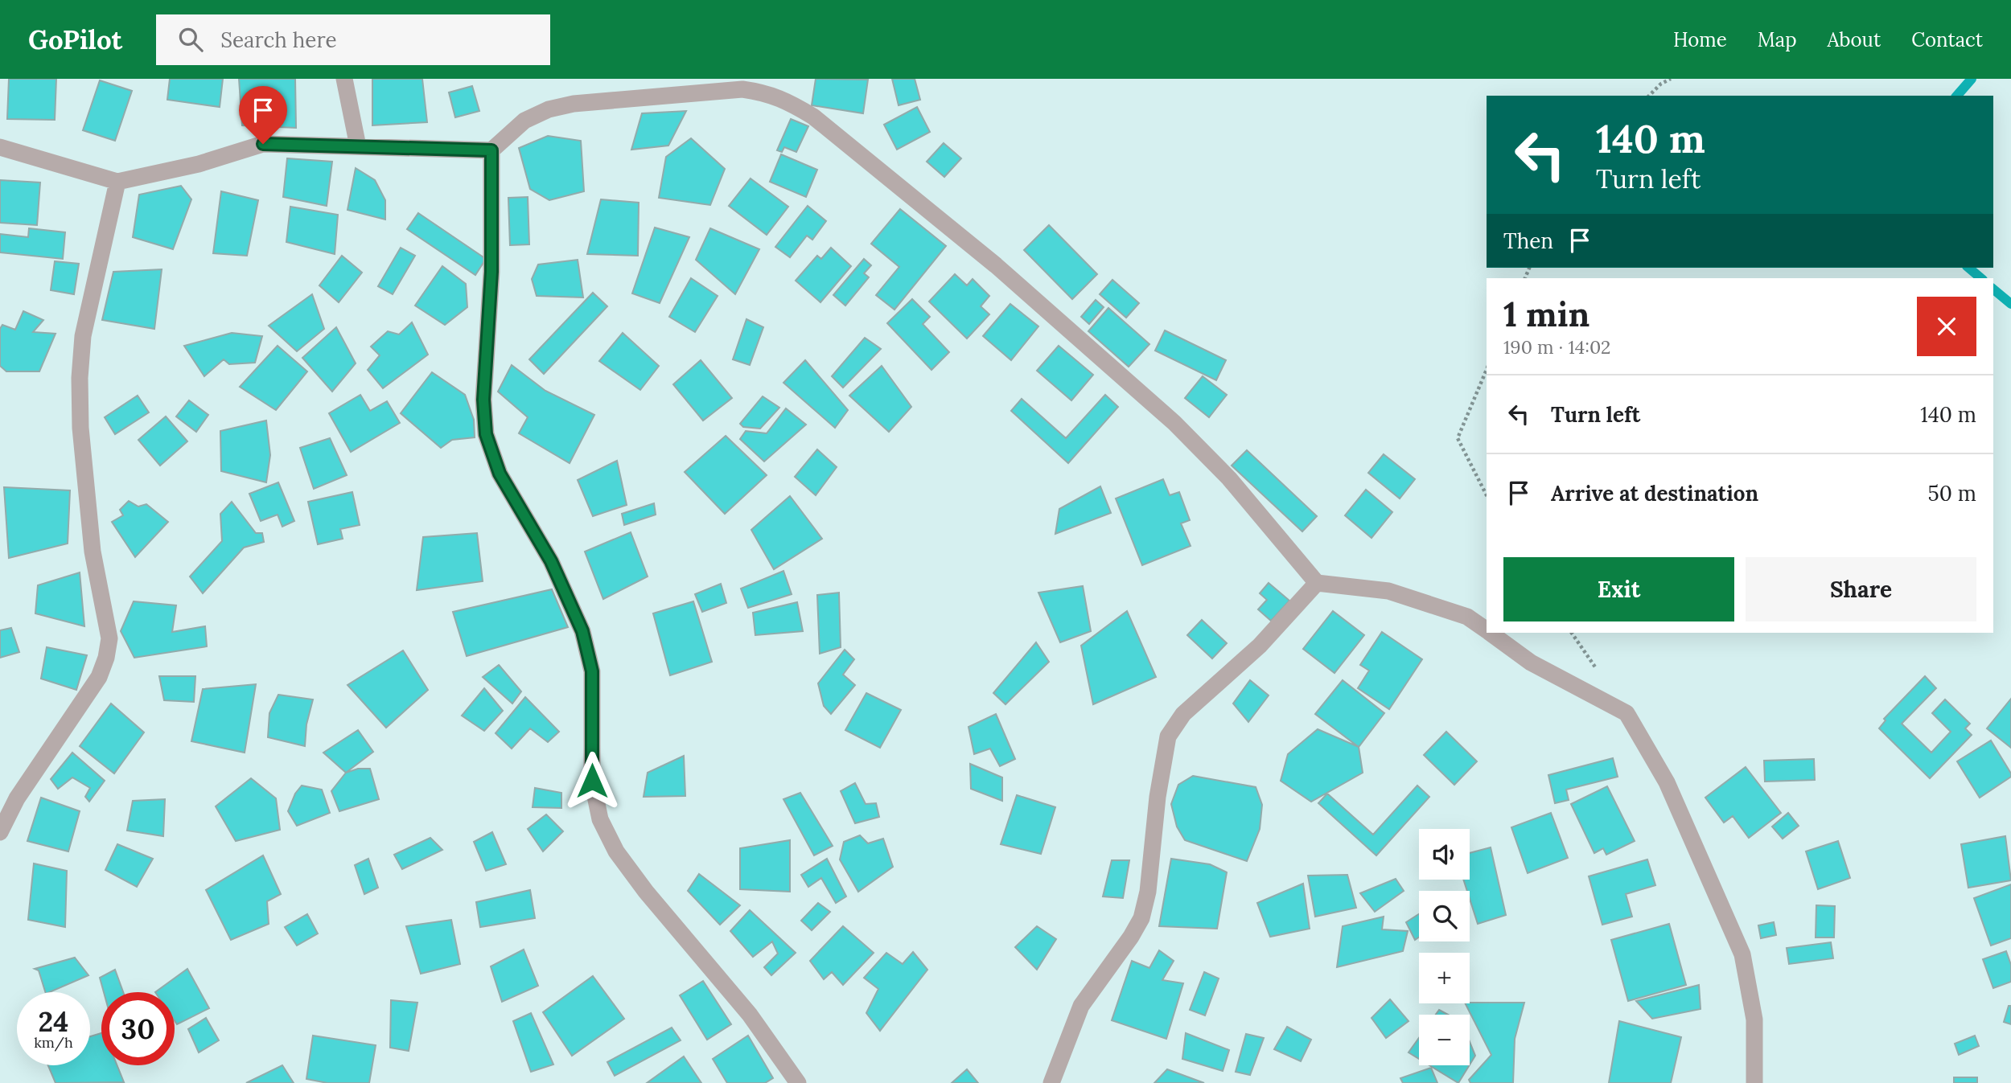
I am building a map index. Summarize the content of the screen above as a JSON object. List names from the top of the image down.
{
  "page": {
    "header": "GoPilot",
    "search": "Search here",
    "nav": [
      "Home",
      "Map",
      "About",
      "Contact"
    ],
    "turn": ["140 m", "Turn left"],
    "then": "Then",
    "heading": ["1 min", "190 m · 14:02"],
    "list": [
      {
        "name": "Turn left",
        "value": "140 m"
      },
      {
        "name": "Arrive at destination",
        "value": "50 m"
      }
    ],
    "buttons": ["Exit", "Share"],
    "map_buttons": ["+", "−"],
    "speed": "24 km/h",
    "limit": "30"
  }
}
